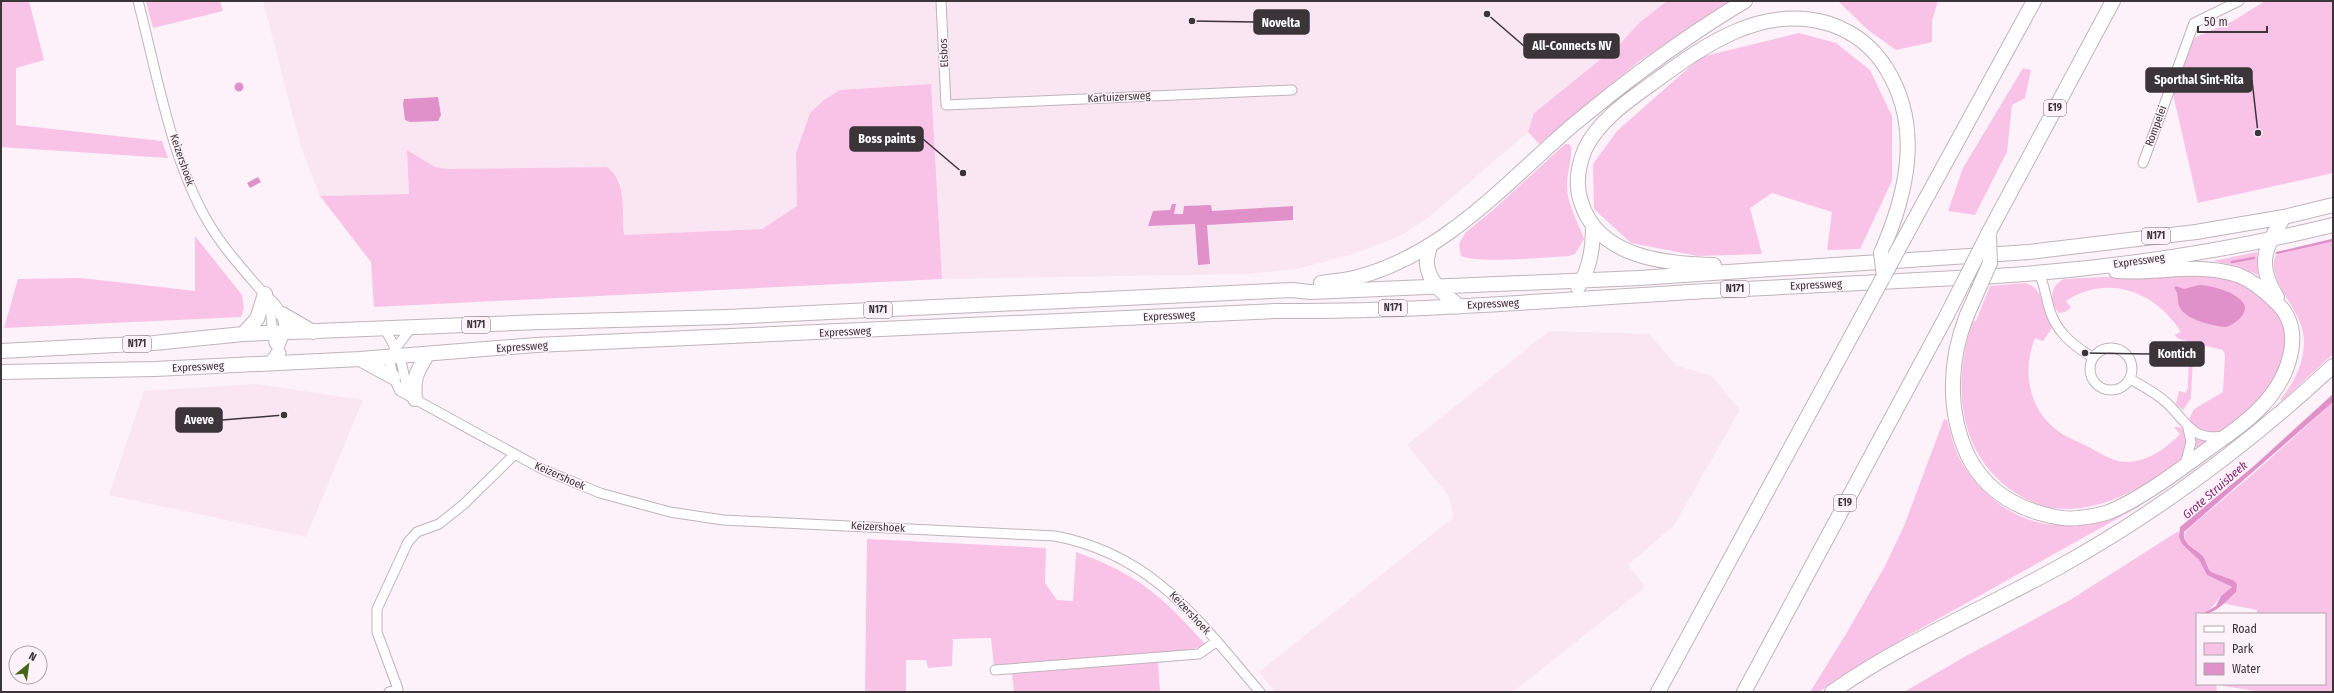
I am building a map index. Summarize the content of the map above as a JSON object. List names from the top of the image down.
{
  "streets": {
    "highway": ["E19", "N171", "Expressweg"],
    "street": [
      "Elsbos",
      "Kartuizersweg",
      "Rompelei",
      "Keizershoek"
    ]
  },
  "crossings": [
    ["Elsbos", "Kartuizersweg"]
  ],
  "water": ["Grote Struisbeek"],
  "places": [
    "All-Connects NV",
    "Novelta",
    "Sporthal Sint-Rita",
    "Boss paints",
    "Kontich",
    "Aveve"
  ],
  "legend": ["Road", "Park", "Water"],
  "scale_bar": "50 m",
  "north": "top right"
}
